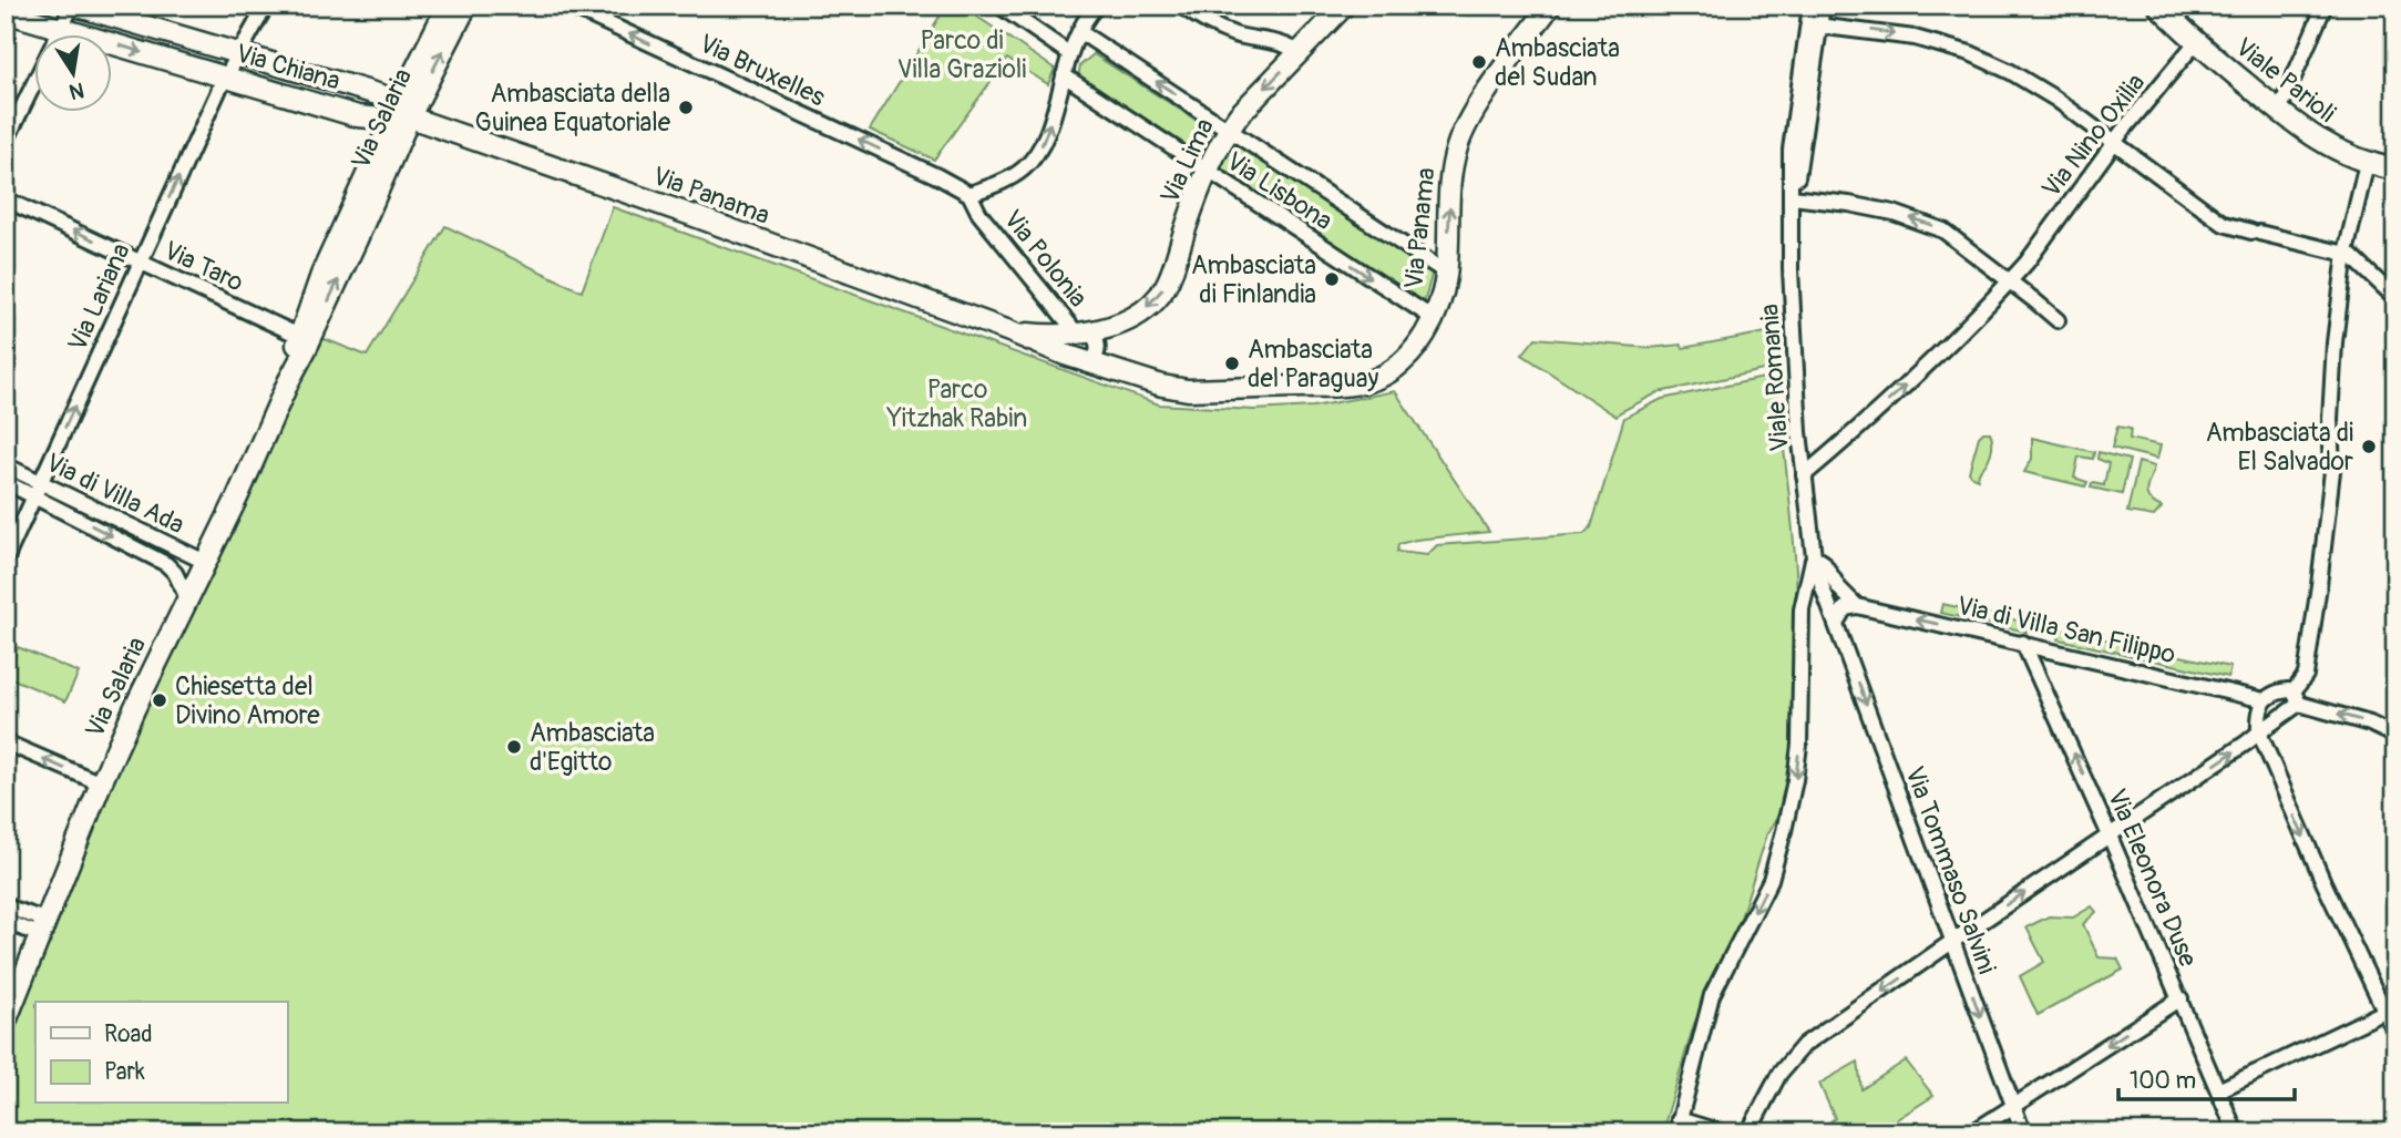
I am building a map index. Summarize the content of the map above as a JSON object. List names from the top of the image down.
{
  "streets": {
    "street": [
      "Via Chiana",
      "Via Bruxelles",
      "Viale Parioli",
      "Via Salaria",
      "Via Nino Oxilia",
      "Via Lima",
      "Via Lisbona",
      "Via Panama",
      "Via Polonia",
      "Via Taro",
      "Via Lariana",
      "Viale Romania",
      "Via di Villa Ada",
      "Via di Villa San Filippo",
      "Via Tommaso Salvini",
      "Via Eleonora Duse"
    ]
  },
  "crossings": [
    ["Via Chiana", "Via Salaria"],
    ["Via Chiana", "Via Panama"],
    ["Via Chiana", "Via Lariana"],
    ["Via Bruxelles", "Via Polonia"],
    ["Viale Parioli", "Via Nino Oxilia"],
    ["Via Salaria", "Via Panama"],
    ["Via Salaria", "Via Taro"],
    ["Via Salaria", "Via di Villa Ada"],
    ["Via Nino Oxilia", "Viale Romania"],
    ["Via Lima", "Via Lisbona"],
    ["Via Lima", "Via Panama"],
    ["Via Lima", "Via Polonia"],
    ["Via Lisbona", "Via Panama"],
    ["Via Panama", "Via Polonia"],
    ["Via Taro", "Via Lariana"],
    ["Via Lariana", "Via di Villa Ada"],
    ["Viale Romania", "Via Tommaso Salvini"],
    ["Via di Villa San Filippo", "Via Eleonora Duse"]
  ],
  "one_way": [
    "Via Bruxelles",
    "Via Nino Oxilia",
    "Via Lima",
    "Via Taro",
    "Via Lariana",
    "Via di Villa San Filippo",
    "Via Tommaso Salvini",
    "Via Eleonora Duse"
  ],
  "parks": ["Parco di Villa Grazioli", "Parco Yitzhak Rabin"],
  "places": [
    "Ambasciata del Sudan",
    "Ambasciata della Guinea Equatoriale",
    "Ambasciata di Finlandia",
    "Ambasciata del Paraguay",
    "Ambasciata di El Salvador",
    "Chiesetta del Divino Amore",
    "Ambasciata d'Egitto"
  ],
  "legend": ["Road", "Park"],
  "scale_bar": "100 m",
  "north": "bottom"
}
